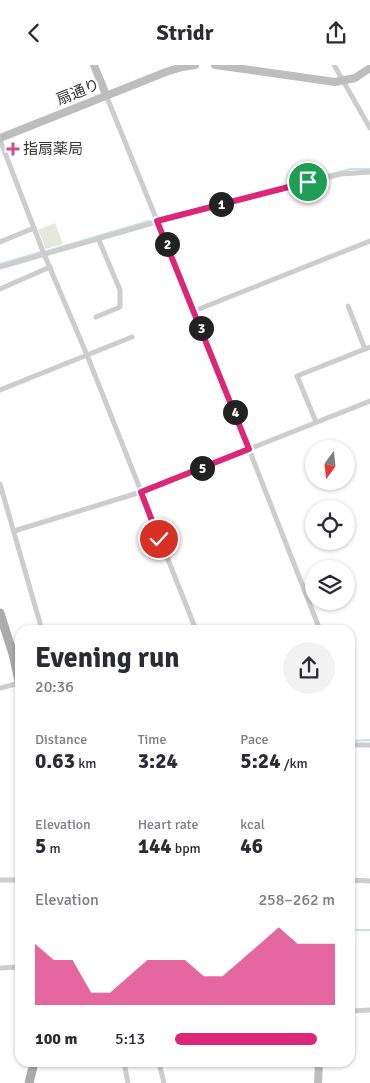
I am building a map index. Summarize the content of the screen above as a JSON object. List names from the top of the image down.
{
  "streets": {
    "street": ["扇通り"]
  },
  "places": {
    "health": ["指扇薬局"]
  },
  "north": "bottom",
  "page": {
    "header": "Stridr",
    "pins": [
      "1",
      "2",
      "3",
      "4",
      "5"
    ],
    "heading": ["Evening run", "20:36"],
    "stats": [
      ["Distance", "0.63 km"],
      ["Time", "3:24"],
      ["Pace", "5:24 /km"],
      ["Elevation", "5 m"],
      ["Heart rate", "144 bpm"],
      ["kcal", "46"]
    ],
    "chart": ["Elevation", "258–262 m"],
    "list": [
      {
        "name": "100 m",
        "note": "5:13"
      }
    ]
  }
}
